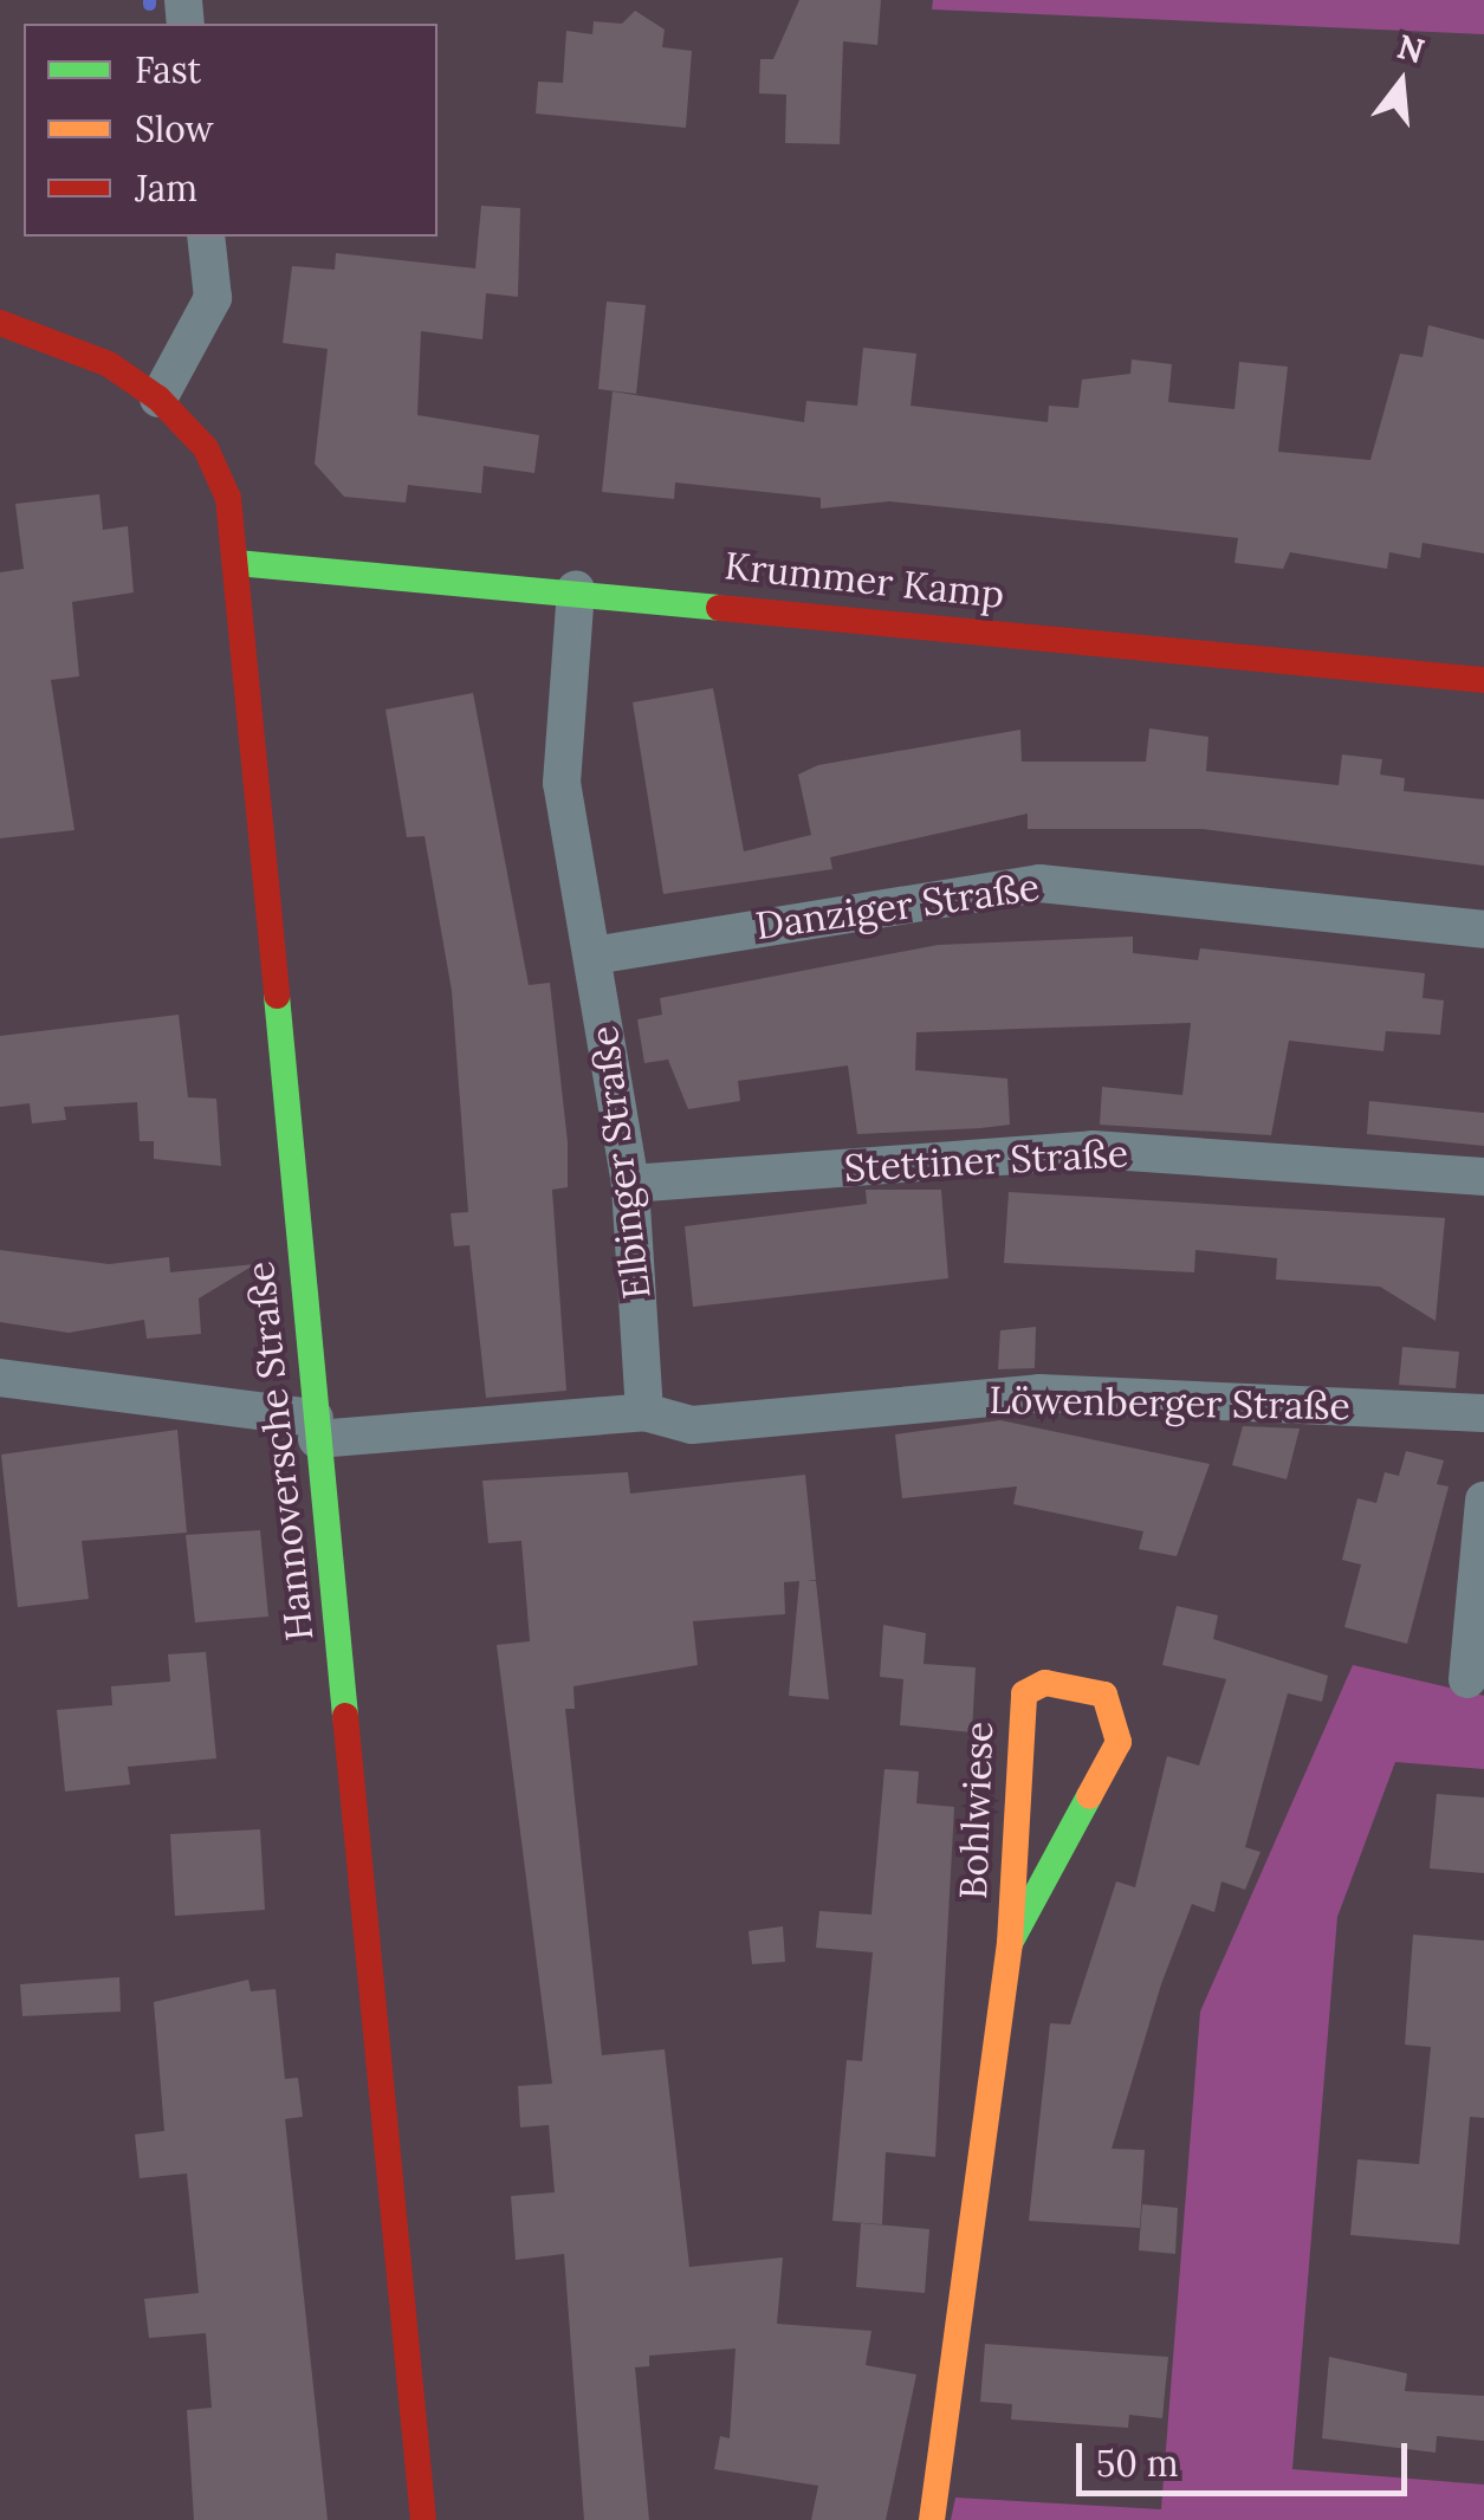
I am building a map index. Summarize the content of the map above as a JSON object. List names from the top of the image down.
{
  "streets": {
    "street": [
      "Krummer Kamp",
      "Danziger Straße",
      "Stettiner Straße",
      "Elbinger Straße",
      "Löwenberger Straße",
      "Hannoversche Straße",
      "Bohlwiese"
    ]
  },
  "crossings": [
    ["Krummer Kamp", "Elbinger Straße"],
    ["Krummer Kamp", "Hannoversche Straße"],
    ["Danziger Straße", "Elbinger Straße"],
    ["Stettiner Straße", "Elbinger Straße"],
    ["Elbinger Straße", "Löwenberger Straße"]
  ],
  "legend": ["Fast", "Slow", "Jam"],
  "scale_bar": "50 m",
  "north": "top"
}
